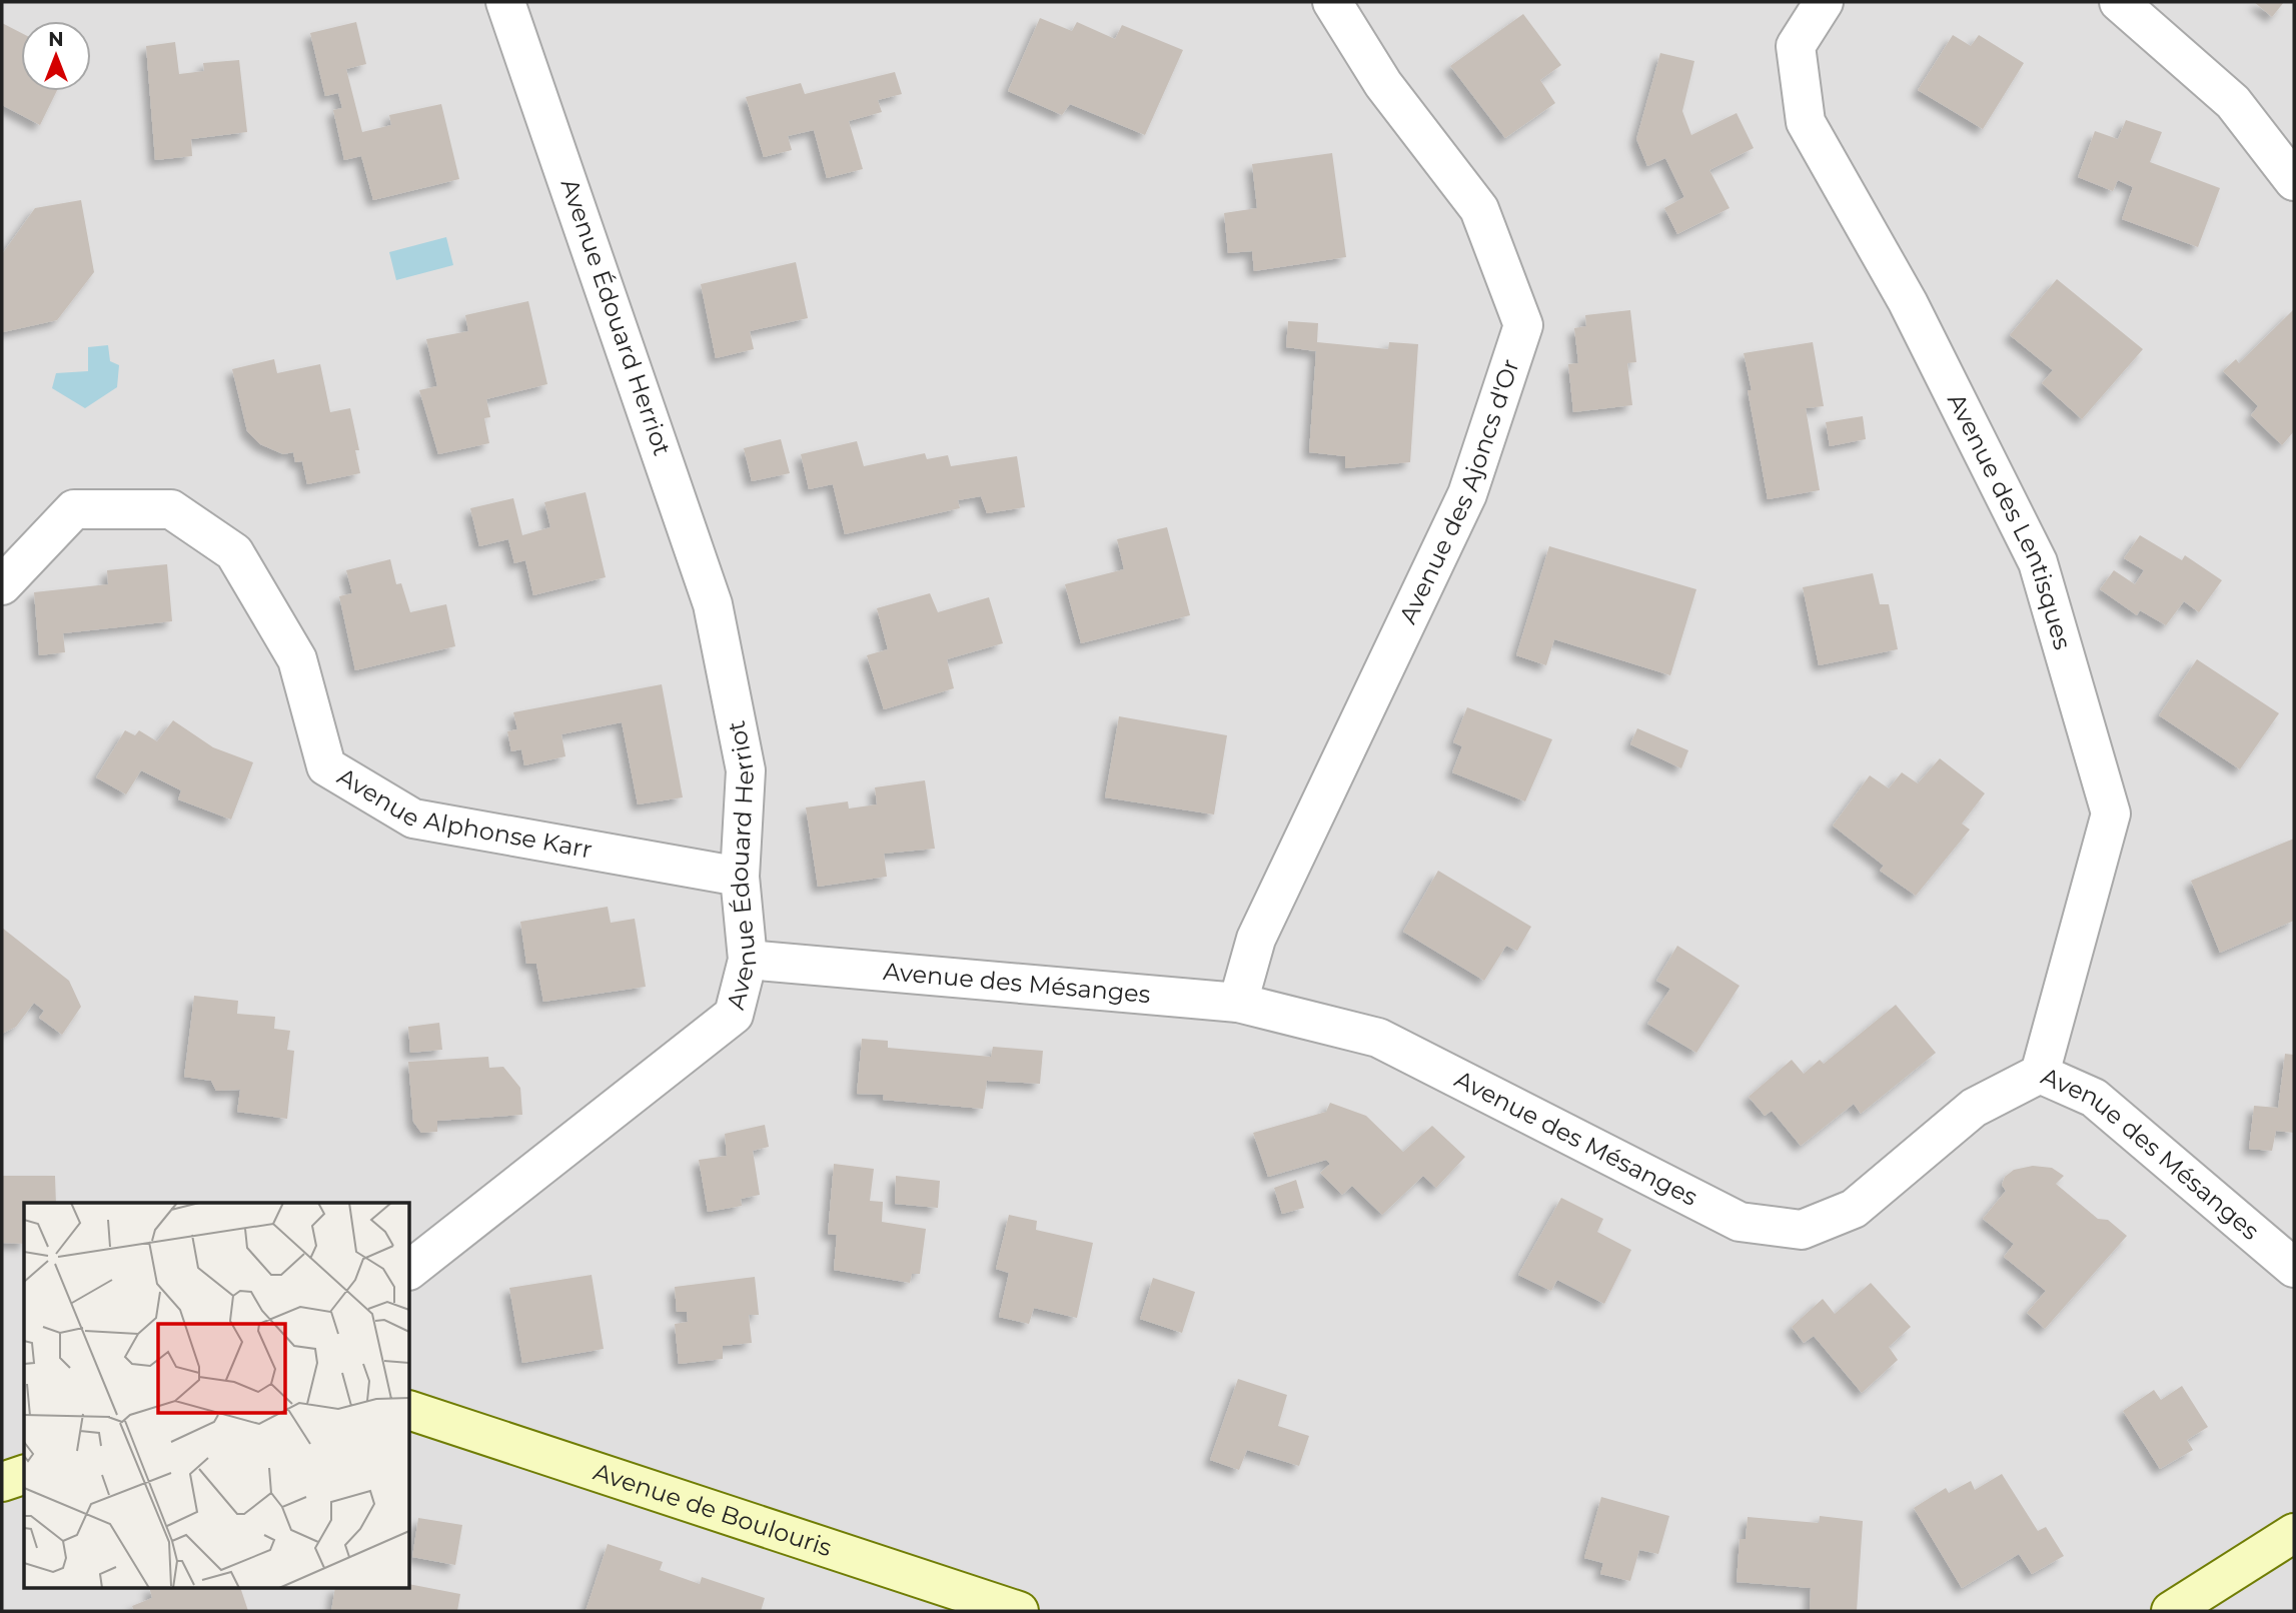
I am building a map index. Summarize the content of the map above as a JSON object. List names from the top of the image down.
{
  "streets": {
    "street": [
      "Avenue Édouard Herriot",
      "Avenue des Ajoncs d'Or",
      "Avenue des Lentisques",
      "Avenue Alphonse Karr",
      "Avenue des Mésanges",
      "Avenue de Boulouris"
    ]
  },
  "crossings": [
    ["Avenue Édouard Herriot", "Avenue Alphonse Karr"],
    ["Avenue Édouard Herriot", "Avenue des Mésanges"],
    ["Avenue des Ajoncs d'Or", "Avenue des Mésanges"],
    ["Avenue des Lentisques", "Avenue des Mésanges"]
  ],
  "north": "top"
}
